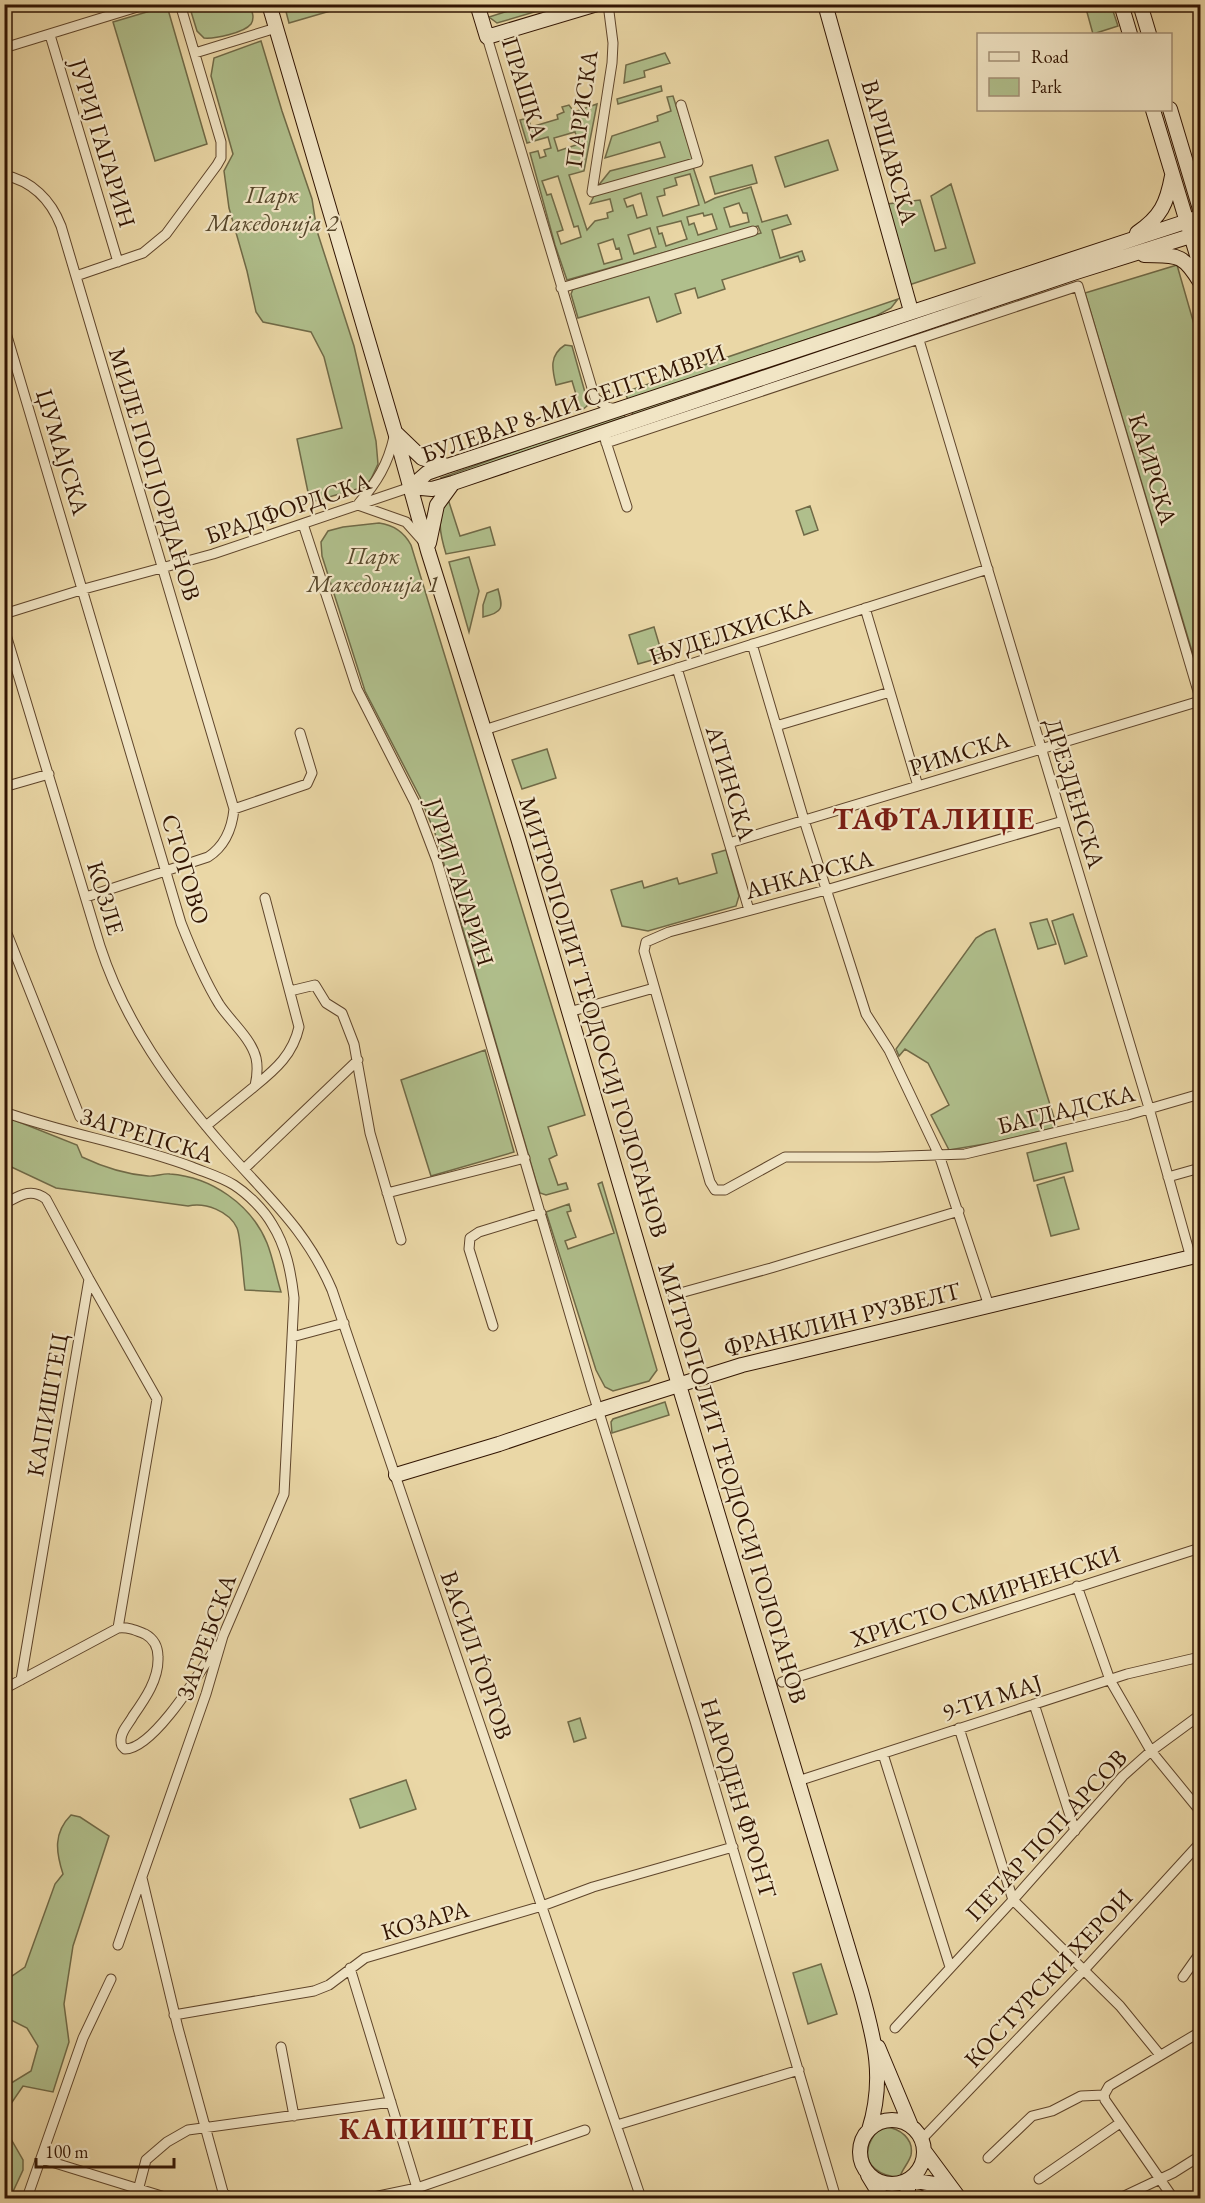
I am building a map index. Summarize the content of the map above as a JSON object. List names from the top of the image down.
{
  "streets": {
    "street": [
      "ПРАШКА",
      "ПАРИСКА",
      "ЈУРИЈ ГАГАРИН",
      "ВАРШАВСКА",
      "БУЛЕВАР 8-МИ СЕПТЕМВРИ",
      "ЏУМАЈСКА",
      "КАИРСКА",
      "МИЛЕ ПОП ЈОРДАНОВ",
      "БРАДФОРДСКА",
      "ЊУДЕЛХИСКА",
      "РИМСКА",
      "АТИНСКА",
      "ДРЕЗДЕНСКА",
      "СТОГОВО",
      "АНКАРСКА",
      "КОЗЛЕ",
      "МИТРОПОЛИТ ТЕОДОСИЈ ГОЛОГАНОВ",
      "БАГДАДСКА",
      "ЗАГРЕПСКА",
      "ФРАНКЛИН РУЗВЕЛТ",
      "КАПИШТЕЦ",
      "ХРИСТО СМИРНЕНСКИ",
      "ЗАГРЕБСКА",
      "ВАСИЛ ЃОРГОВ",
      "9-ТИ МАЈ",
      "НАРОДЕН ФРОНТ",
      "ПЕТАР ПОП АРСОВ",
      "КОЗАРА",
      "КОСТУРСКИ ХЕРОИ"
    ]
  },
  "crossings": [
    ["ПРАШКА", "ПАРИСКА"],
    ["ЈУРИЈ ГАГАРИН", "МИЛЕ ПОП ЈОРДАНОВ"],
    ["ЈУРИЈ ГАГАРИН", "БРАДФОРДСКА"],
    ["ЈУРИЈ ГАГАРИН", "ФРАНКЛИН РУЗВЕЛТ"],
    ["ЈУРИЈ ГАГАРИН", "НАРОДЕН ФРОНТ"],
    ["ВАРШАВСКА", "БУЛЕВАР 8-МИ СЕПТЕМВРИ"],
    ["БУЛЕВАР 8-МИ СЕПТЕМВРИ", "КАИРСКА"],
    ["БУЛЕВАР 8-МИ СЕПТЕМВРИ", "БРАДФОРДСКА"],
    ["БУЛЕВАР 8-МИ СЕПТЕМВРИ", "МИТРОПОЛИТ ТЕОДОСИЈ ГОЛОГАНОВ"],
    ["ЏУМАЈСКА", "БРАДФОРДСКА"],
    ["ЏУМАЈСКА", "СТОГОВО"],
    ["КАИРСКА", "РИМСКА"],
    ["МИЛЕ ПОП ЈОРДАНОВ", "БРАДФОРДСКА"],
    ["БРАДФОРДСКА", "СТОГОВО"],
    ["БРАДФОРДСКА", "МИТРОПОЛИТ ТЕОДОСИЈ ГОЛОГАНОВ"],
    ["ЊУДЕЛХИСКА", "АТИНСКА"],
    ["ЊУДЕЛХИСКА", "ДРЕЗДЕНСКА"],
    ["ЊУДЕЛХИСКА", "МИТРОПОЛИТ ТЕОДОСИЈ ГОЛОГАНОВ"],
    ["РИМСКА", "АТИНСКА"],
    ["РИМСКА", "ДРЕЗДЕНСКА"],
    ["АТИНСКА", "АНКАРСКА"],
    ["ДРЕЗДЕНСКА", "АНКАРСКА"],
    ["ДРЕЗДЕНСКА", "БАГДАДСКА"],
    ["ДРЕЗДЕНСКА", "ФРАНКЛИН РУЗВЕЛТ"],
    ["АНКАРСКА", "БАГДАДСКА"],
    ["КОЗЛЕ", "ВАСИЛ ЃОРГОВ"],
    ["МИТРОПОЛИТ ТЕОДОСИЈ ГОЛОГАНОВ", "ФРАНКЛИН РУЗВЕЛТ"],
    ["МИТРОПОЛИТ ТЕОДОСИЈ ГОЛОГАНОВ", "9-ТИ МАЈ"],
    ["МИТРОПОЛИТ ТЕОДОСИЈ ГОЛОГАНОВ", "КОСТУРСКИ ХЕРОИ"],
    ["ЗАГРЕПСКА", "ЗАГРЕБСКА"],
    ["ФРАНКЛИН РУЗВЕЛТ", "ВАСИЛ ЃОРГОВ"],
    ["ФРАНКЛИН РУЗВЕЛТ", "НАРОДЕН ФРОНТ"],
    ["ВАСИЛ ЃОРГОВ", "КОЗАРА"],
    ["НАРОДЕН ФРОНТ", "КОЗАРА"]
  ],
  "districts": ["ТАФТАЛИЏЕ", "КАПИШТЕЦ"],
  "parks": ["Парк Македонија 2", "Парк Македонија 1"],
  "legend": ["Road", "Park"],
  "scale_bar": "100 m"
}
